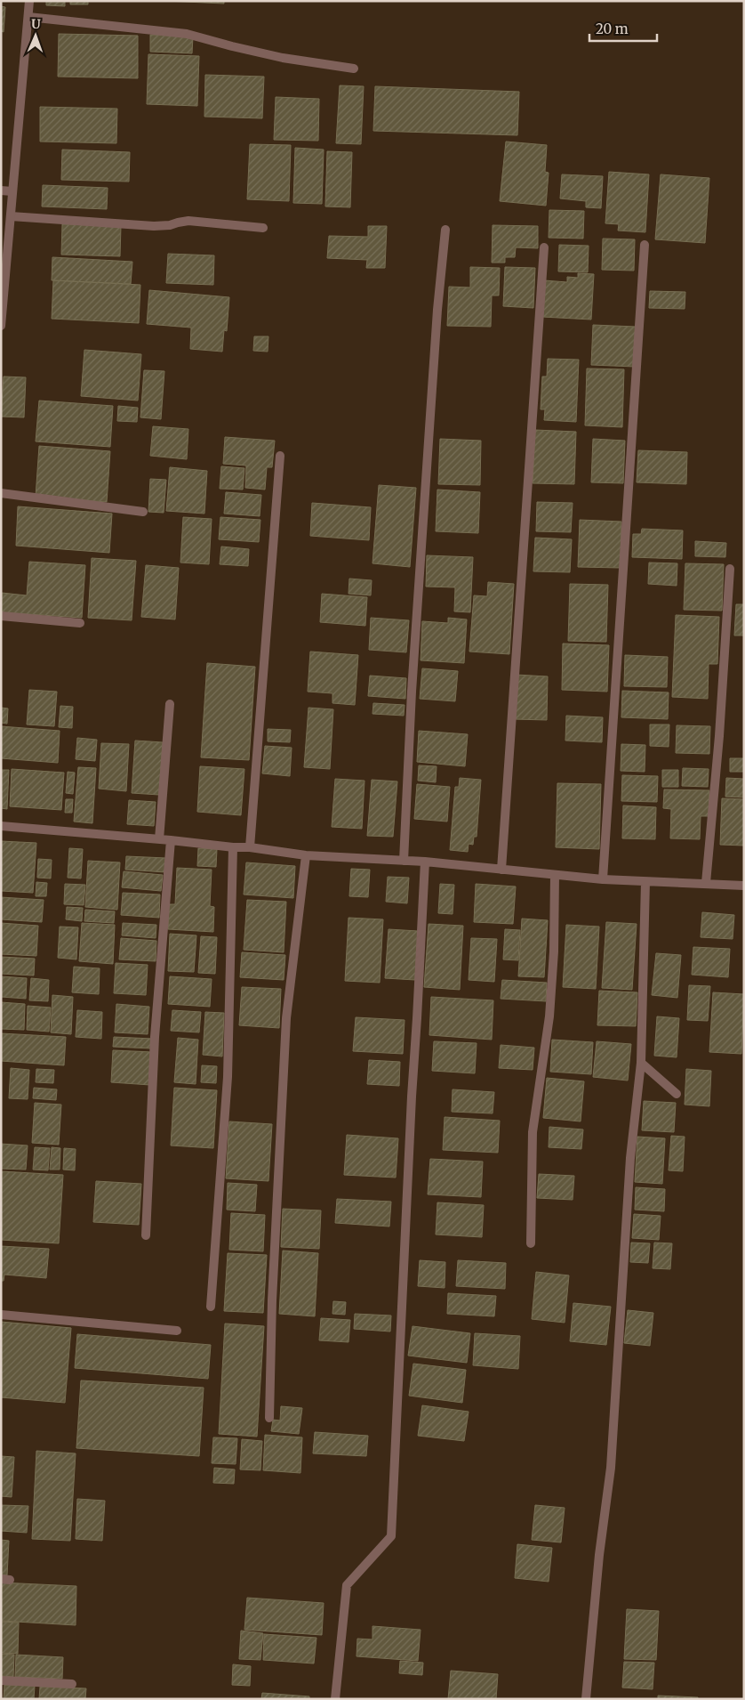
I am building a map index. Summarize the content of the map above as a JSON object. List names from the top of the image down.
{
  "scale_bar": "20 m",
  "north": "top"
}
